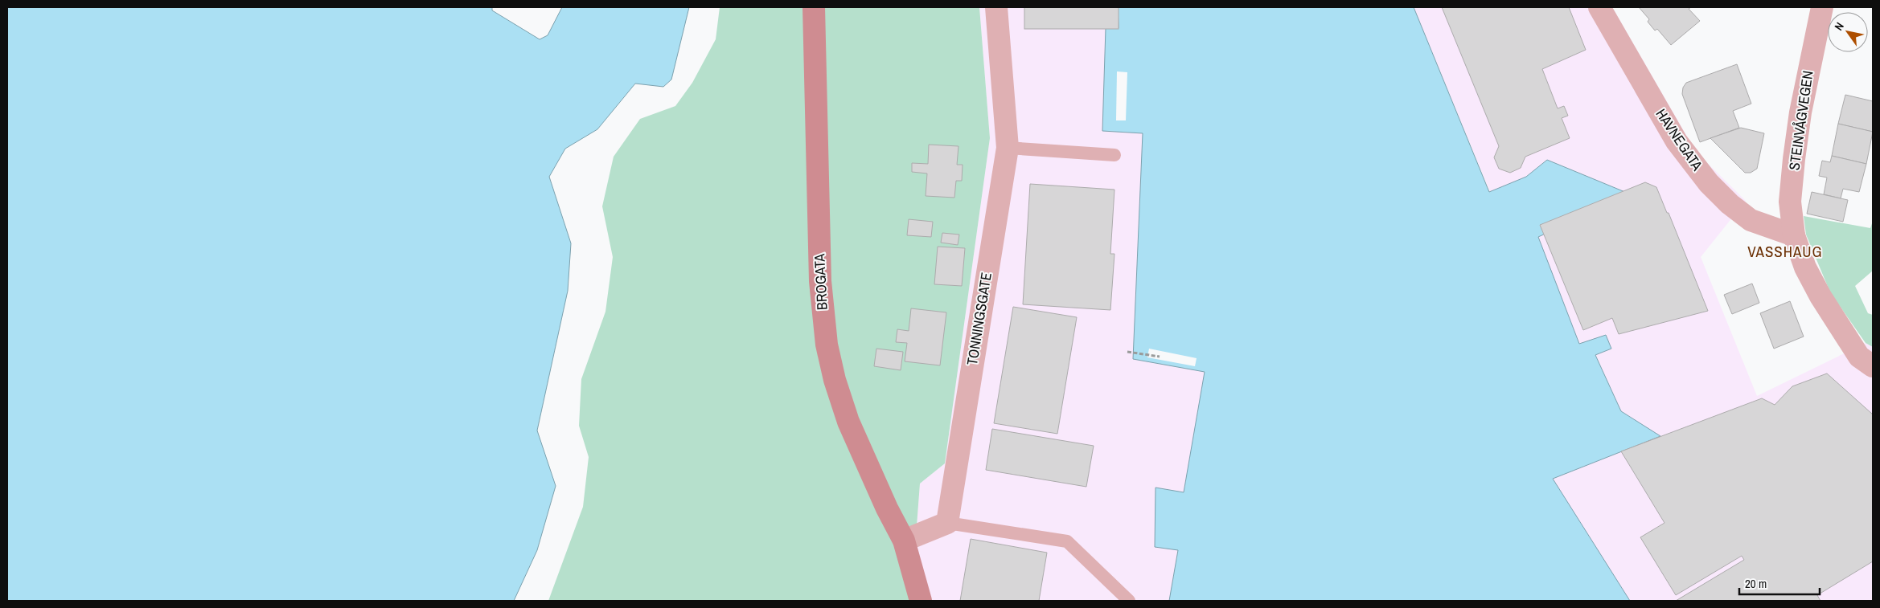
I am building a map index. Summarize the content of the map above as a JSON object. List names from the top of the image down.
{
  "streets": {
    "main road": ["BROGATA"],
    "street": ["STEINVÅGVEGEN", "HAVNEGATA", "TONNINGSGATE"]
  },
  "crossings": [
    ["STEINVÅGVEGEN", "HAVNEGATA"]
  ],
  "districts": ["VASSHAUG"],
  "scale_bar": "20 m",
  "north": "top left"
}
